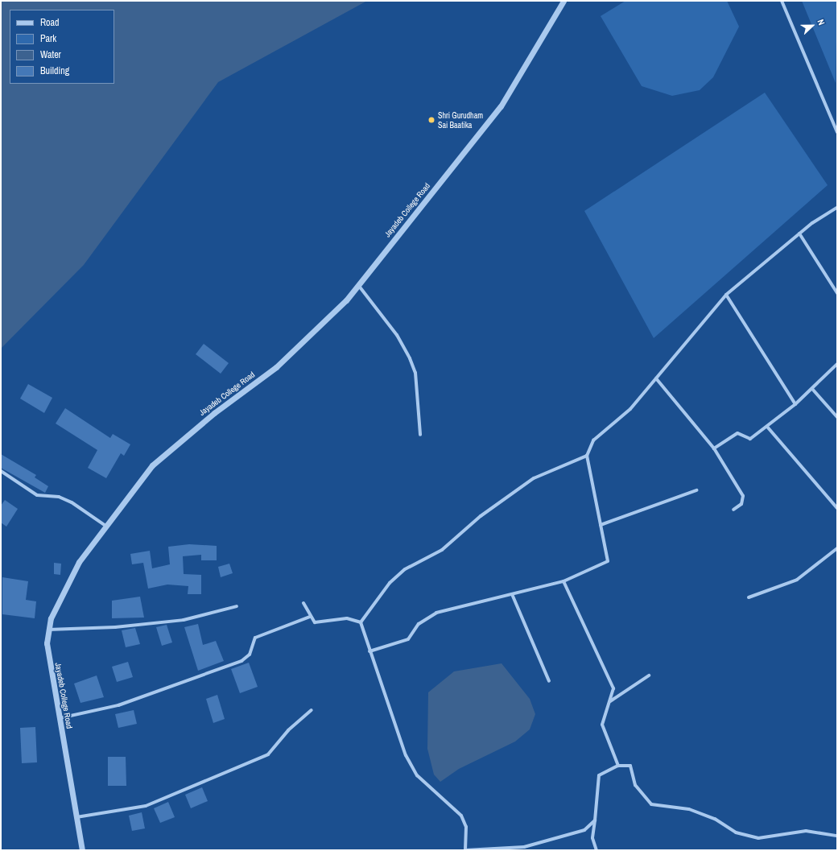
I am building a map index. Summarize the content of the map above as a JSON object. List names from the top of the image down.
{
  "streets": {
    "street": ["Jayadeb College Road"]
  },
  "places": ["Shri Gurudham Sai Baatika"],
  "legend": [
    "Road",
    "Park",
    "Water",
    "Building"
  ],
  "north": "right"
}
